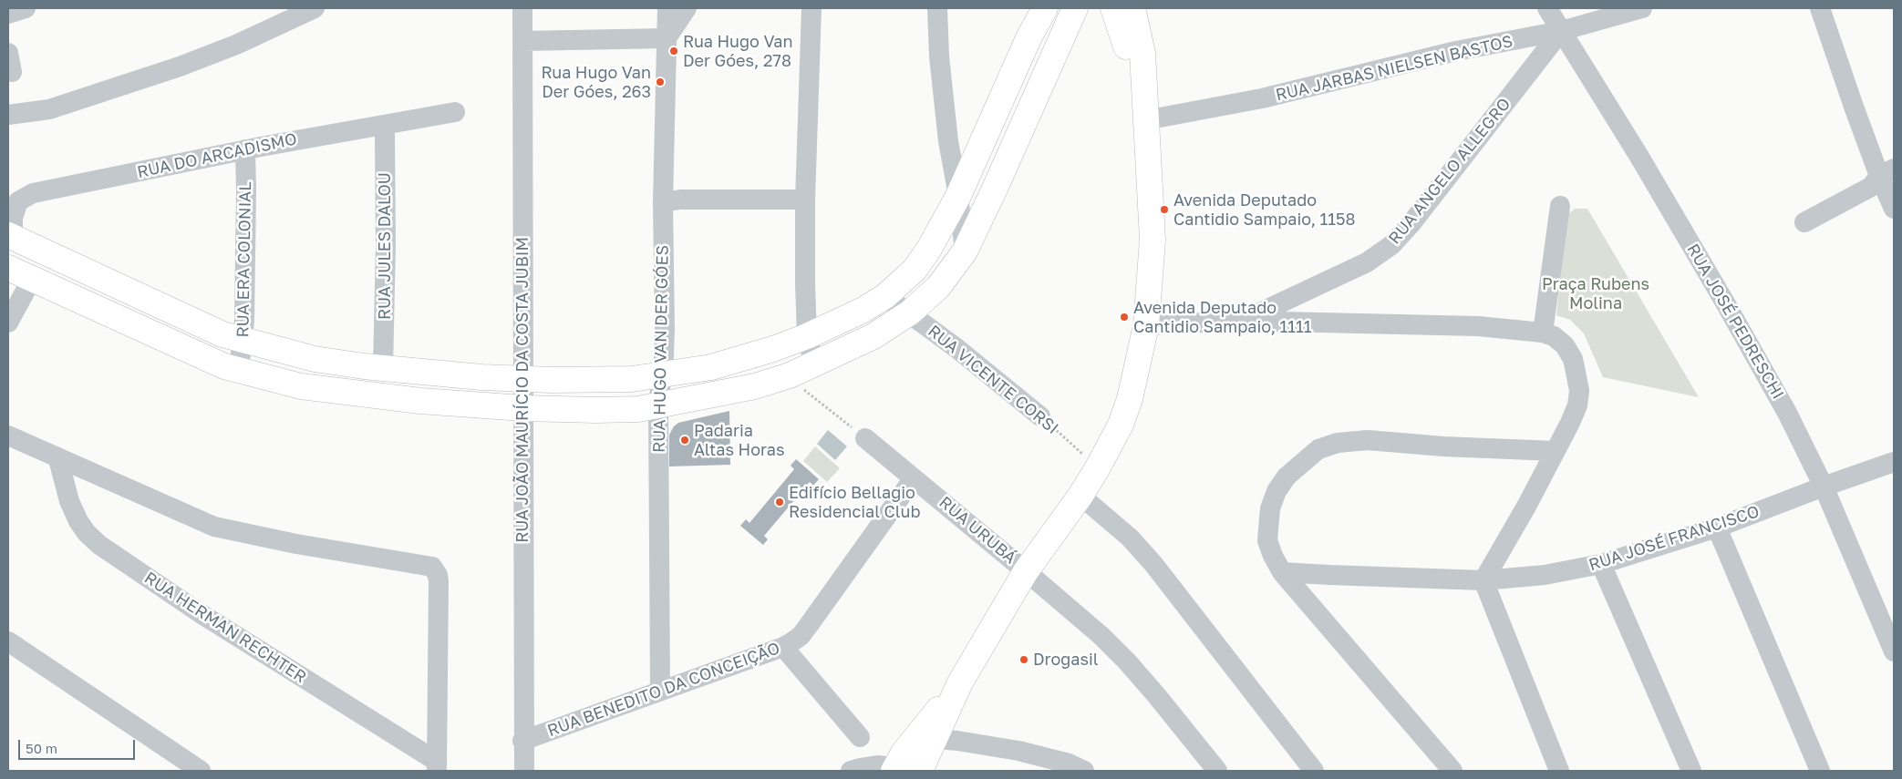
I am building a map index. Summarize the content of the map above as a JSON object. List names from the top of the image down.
{
  "streets": {
    "street": [
      "RUA JARBAS NIELSEN BASTOS",
      "RUA DO ARCADISMO",
      "RUA ANGELO ALLEGRO",
      "RUA JULES DALOU",
      "RUA ERA COLONIAL",
      "RUA JOSÉ PEDRESCHI",
      "RUA HUGO VAN DER GÓES",
      "RUA VICENTE CORSI",
      "RUA JOÃO MAURÍCIO DA COSTA JUBIM",
      "RUA URUBÁ",
      "RUA JOSÉ FRANCISCO",
      "RUA HERMAN RECHTER",
      "RUA BENEDITO DA CONCEIÇÃO"
    ]
  },
  "crossings": [
    ["RUA JARBAS NIELSEN BASTOS", "RUA ANGELO ALLEGRO"],
    ["RUA JARBAS NIELSEN BASTOS", "RUA JOSÉ PEDRESCHI"],
    ["RUA DO ARCADISMO", "RUA JULES DALOU"],
    ["RUA DO ARCADISMO", "RUA ERA COLONIAL"],
    ["RUA ANGELO ALLEGRO", "RUA JOSÉ PEDRESCHI"],
    ["RUA JOSÉ PEDRESCHI", "RUA JOSÉ FRANCISCO"],
    ["RUA HUGO VAN DER GÓES", "RUA BENEDITO DA CONCEIÇÃO"],
    ["RUA JOÃO MAURÍCIO DA COSTA JUBIM", "RUA BENEDITO DA CONCEIÇÃO"],
    ["RUA URUBÁ", "RUA BENEDITO DA CONCEIÇÃO"]
  ],
  "parks": ["Praça Rubens Molina"],
  "places": [
    "Rua Hugo Van Der Góes, 278",
    "Rua Hugo Van Der Góes, 263",
    "Avenida Deputado Cantidio Sampaio, 1158",
    "Avenida Deputado Cantidio Sampaio, 1111",
    "Padaria Altas Horas",
    "Edifício Bellagio Residencial Club",
    "Drogasil"
  ],
  "scale_bar": "50 m"
}
